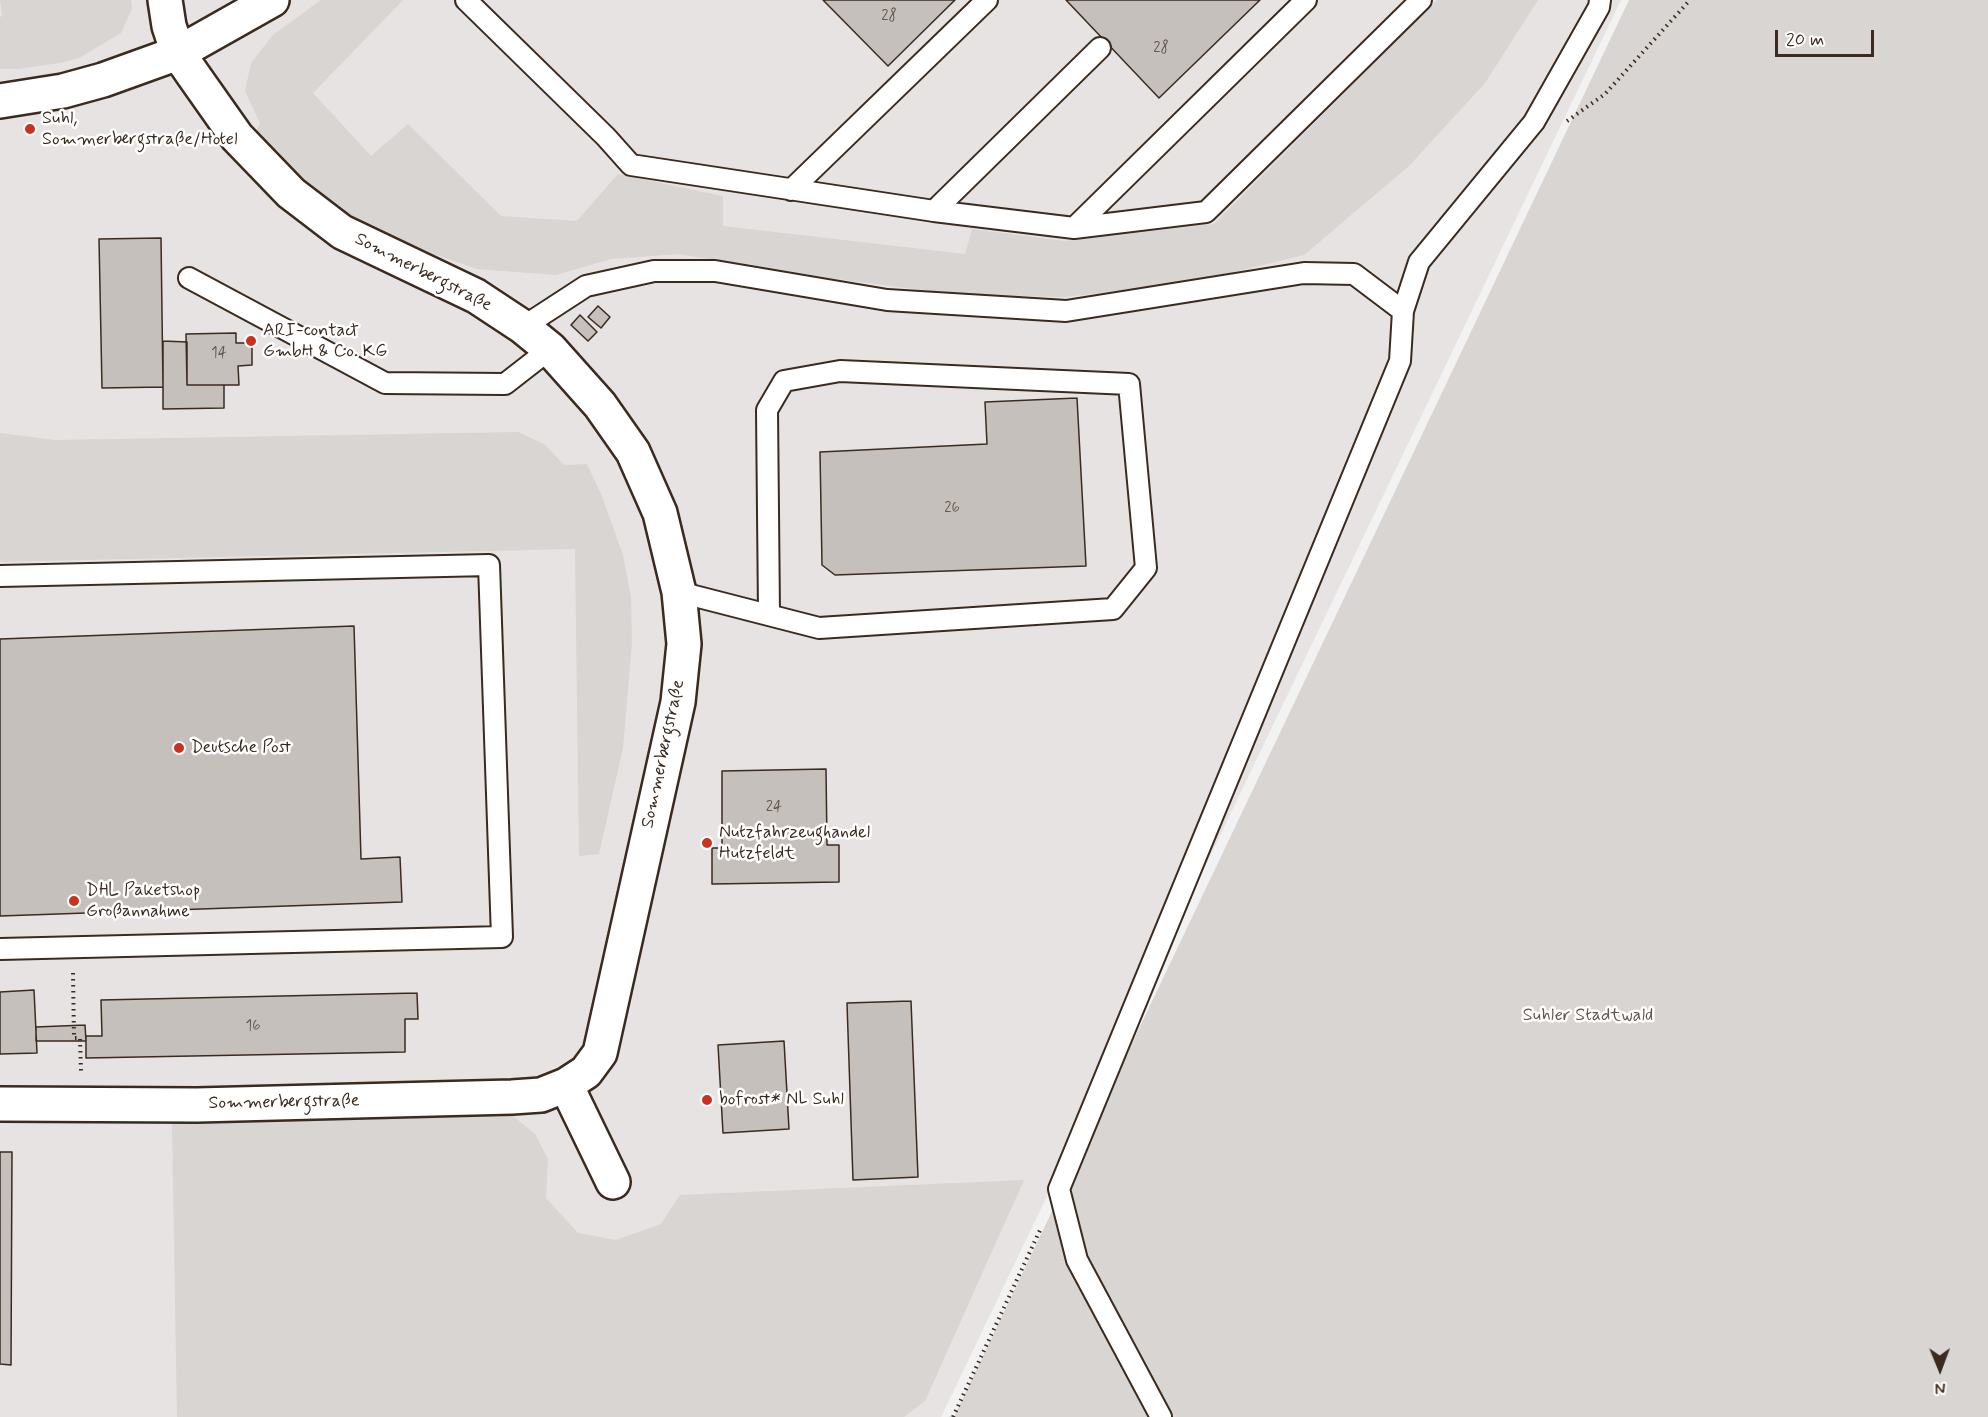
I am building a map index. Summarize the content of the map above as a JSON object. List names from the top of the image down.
{
  "streets": {
    "street": ["Sommerbergstraße"]
  },
  "parks": ["Suhler Stadtwald"],
  "places": [
    "Suhl, Sommerbergstraße/Hotel",
    "ARI-contact GmbH & Co. KG",
    "Deutsche Post",
    "Nutzfahrzeughandel Hutzfeldt",
    "DHL Paketshop Großannahme",
    "bofrost* NL Suhl"
  ],
  "house_numbers": [
    "28",
    "28",
    "14",
    "26",
    "24",
    "16"
  ],
  "scale_bar": "20 m",
  "north": "bottom"
}
